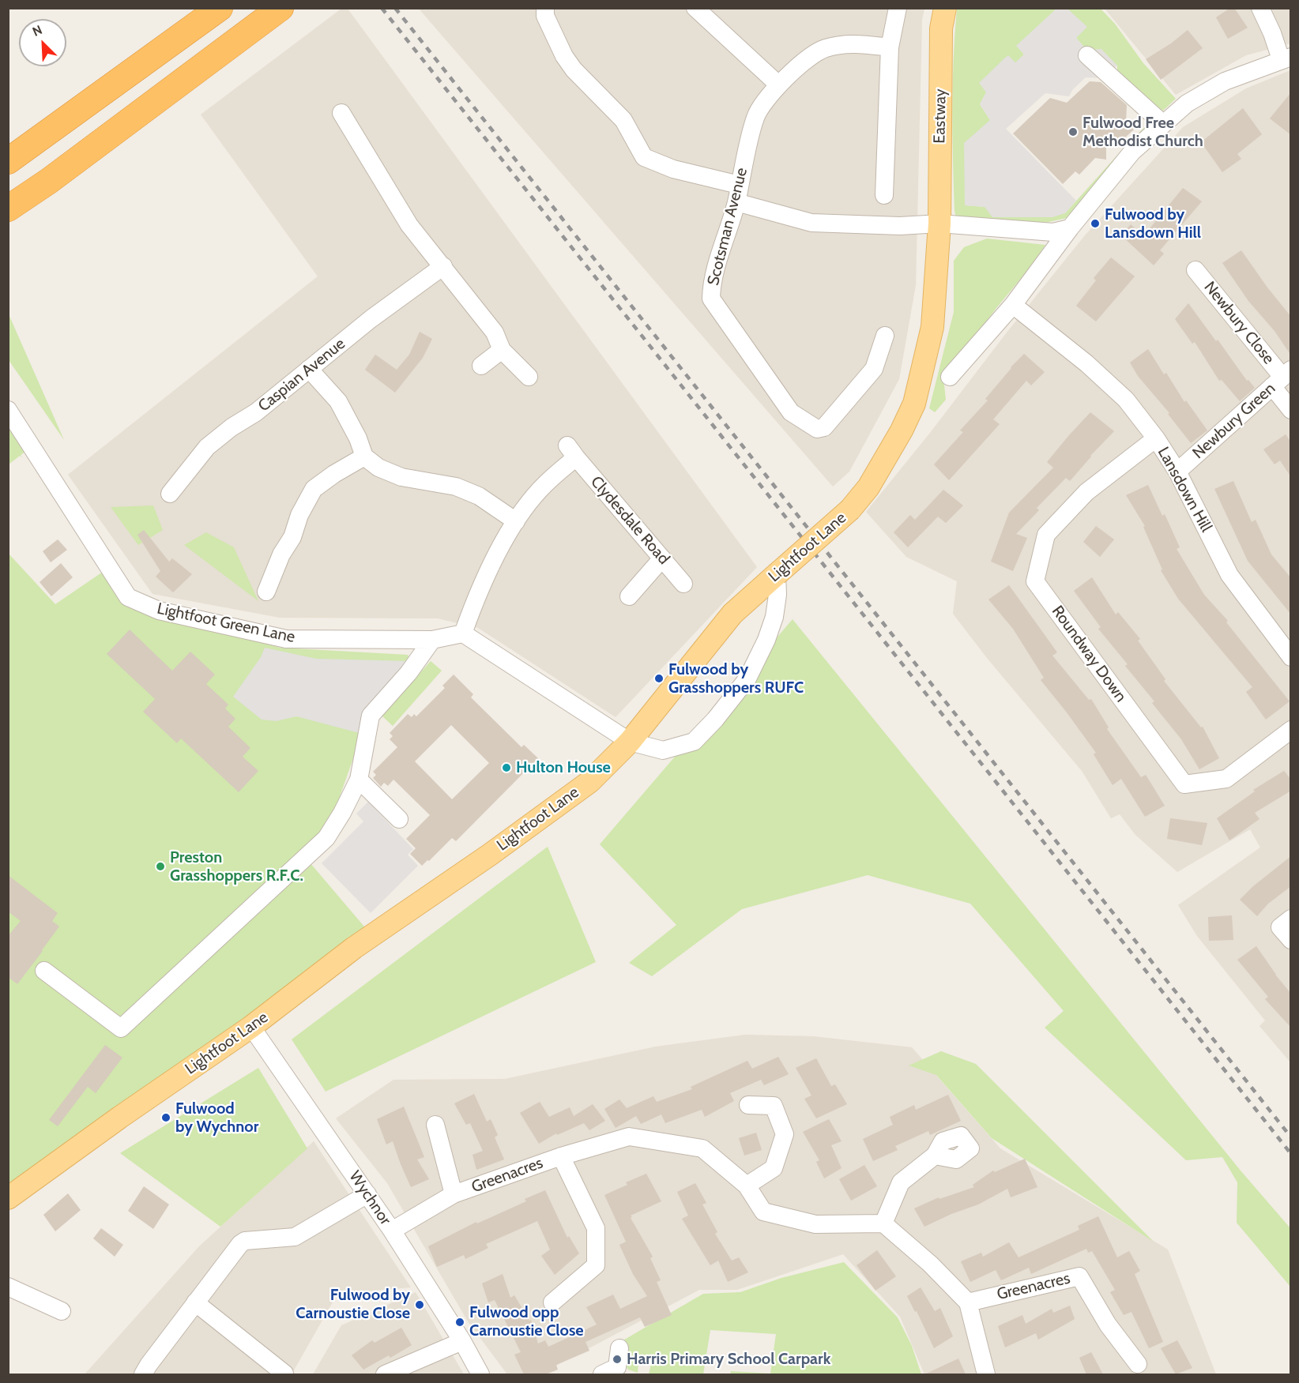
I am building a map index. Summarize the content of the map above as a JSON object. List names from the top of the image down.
{
  "streets": {
    "main road": ["Eastway", "Lightfoot Lane"],
    "street": [
      "Scotsman Avenue",
      "Newbury Close",
      "Caspian Avenue",
      "Newbury Green",
      "Lansdown Hill",
      "Clydesdale Road",
      "Lightfoot Green Lane",
      "Roundway Down",
      "Greenacres",
      "Wychnor"
    ]
  },
  "crossings": [
    ["Eastway", "Lightfoot Lane"],
    ["Newbury Close", "Newbury Green"],
    ["Newbury Green", "Lansdown Hill"],
    ["Lansdown Hill", "Roundway Down"],
    ["Clydesdale Road", "Lightfoot Green Lane"],
    ["Lightfoot Lane", "Wychnor"],
    ["Greenacres", "Wychnor"]
  ],
  "places": [
    "Fulwood Free Methodist Church",
    "Fulwood by Lansdown Hill",
    "Fulwood by Grasshoppers RUFC",
    "Hulton House",
    "Preston Grasshoppers R.F.C.",
    "Fulwood by Wychnor",
    "Fulwood by Carnoustie Close",
    "Fulwood opp Carnoustie Close",
    "Harris Primary School Carpark"
  ],
  "north": "top left"
}
